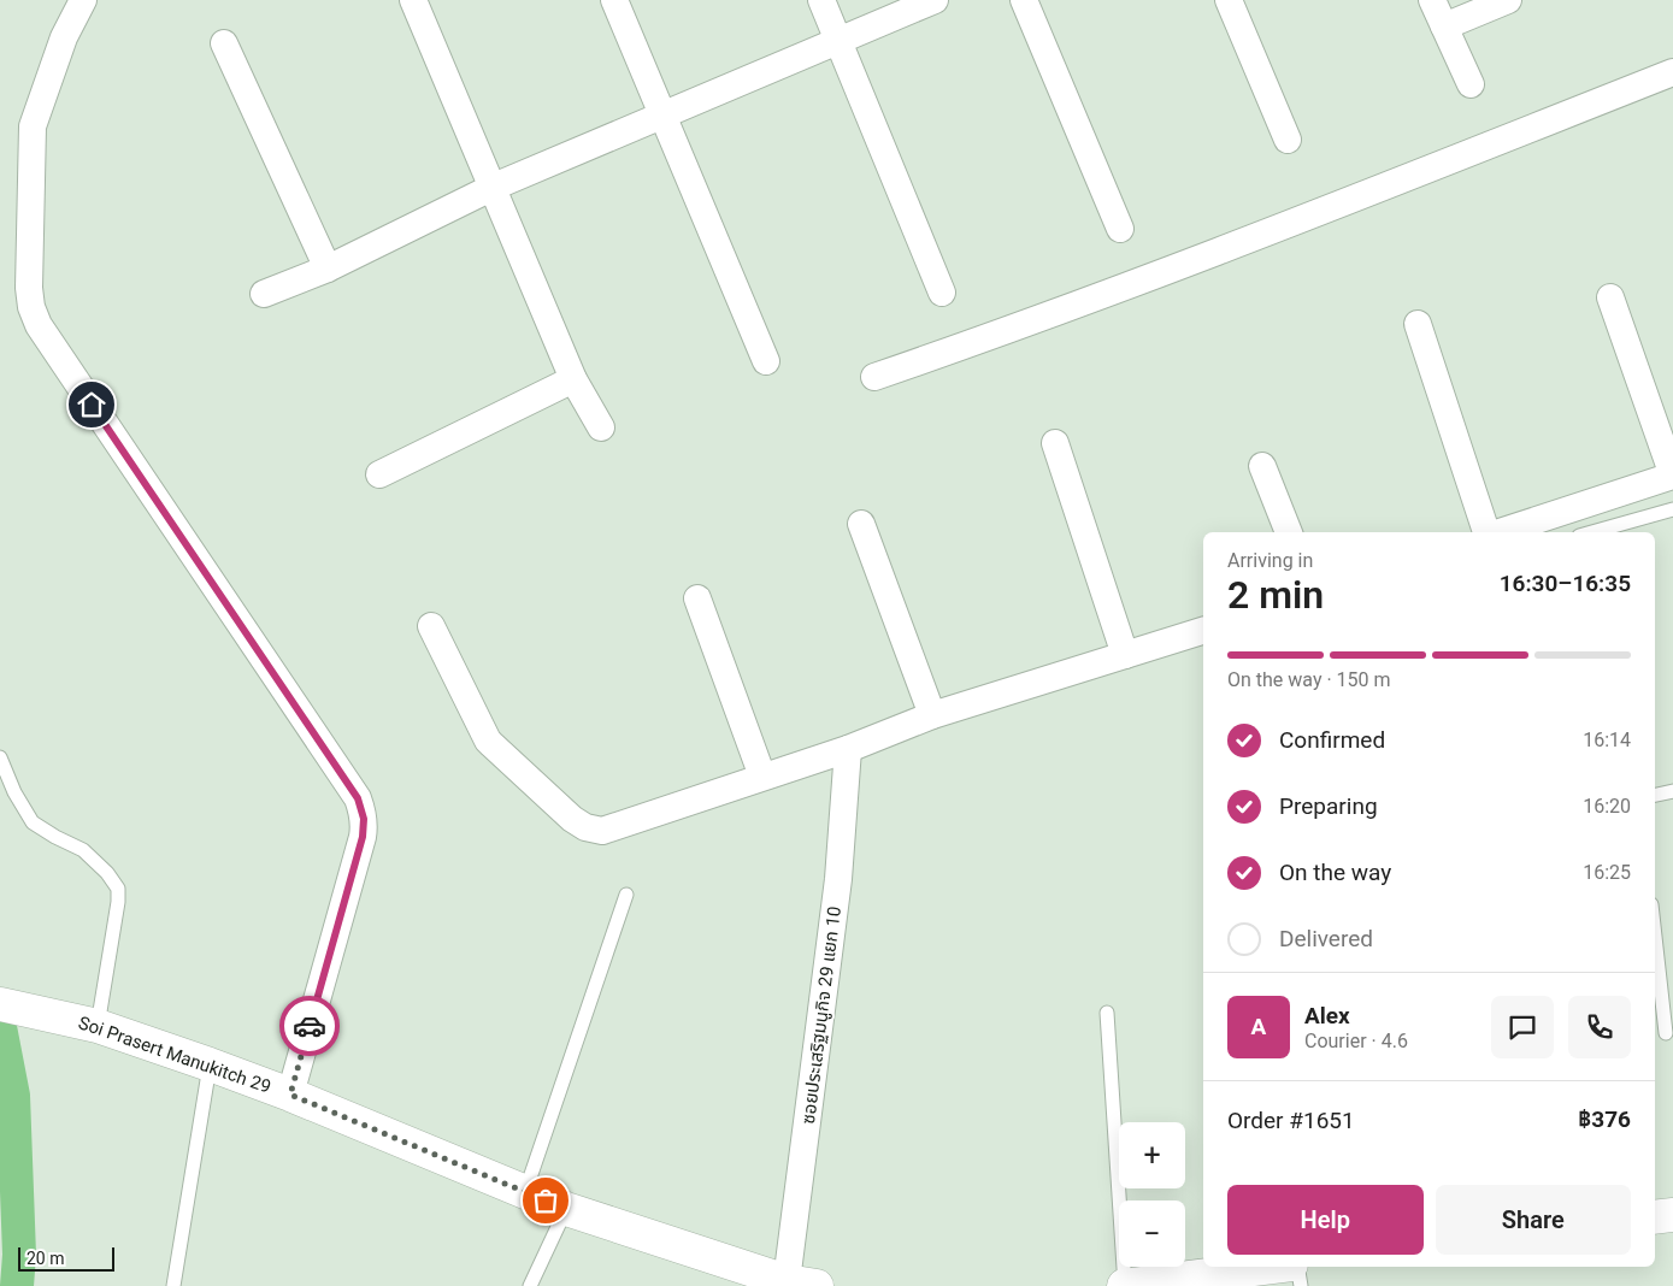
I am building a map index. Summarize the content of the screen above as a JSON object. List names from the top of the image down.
{
  "streets": {
    "street": ["ซอยประเสริฐมนูกิจ 29 แยก 10", "Soi Prasert Manukitch 29"]
  },
  "crossings": [
    ["ซอยประเสริฐมนูกิจ 29 แยก 10", "Soi Prasert Manukitch 29"]
  ],
  "scale_bar": "20 m",
  "page": {
    "heading": ["2 min", "Arriving in", "16:30–16:35"],
    "panel": [
      "Alex",
      "Courier · 4.6",
      "Order #1651",
      "฿376"
    ],
    "bar": "On the way · 150 m",
    "list": [
      ["Confirmed", "16:14"],
      ["Preparing", "16:20"],
      ["On the way", "16:25"],
      "Delivered"
    ],
    "round": "A",
    "map_buttons": ["+", "−"],
    "buttons": ["Help", "Share"],
    "scale": "20 m"
  }
}
